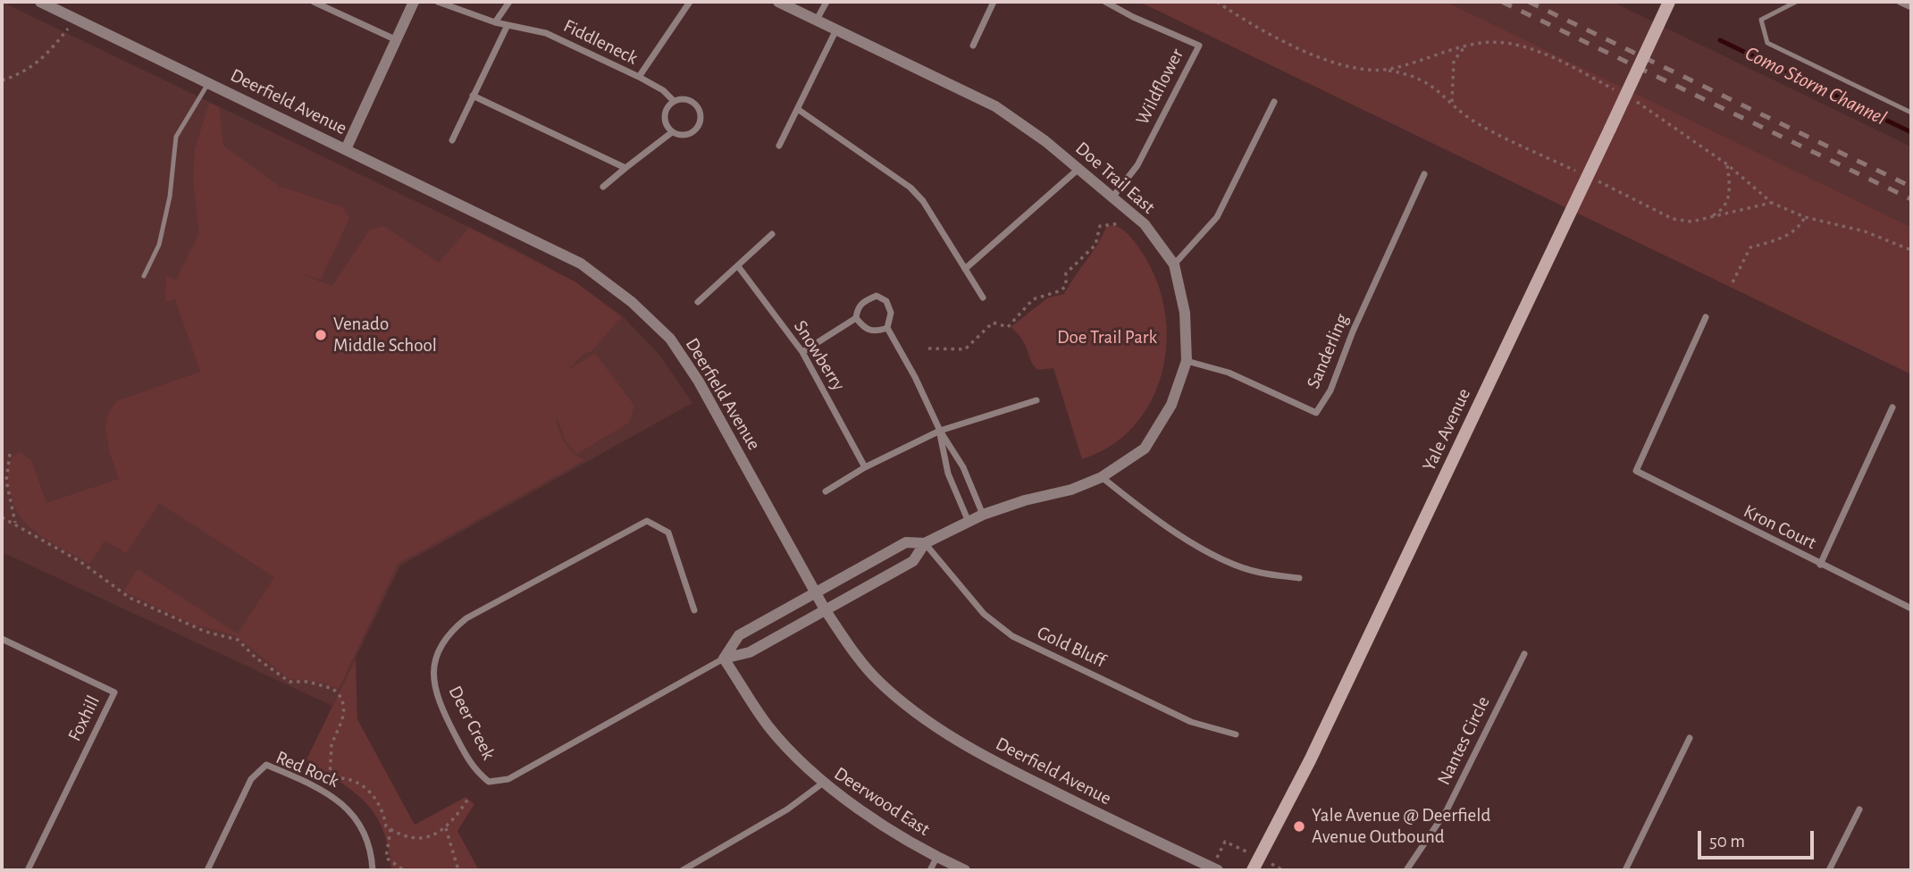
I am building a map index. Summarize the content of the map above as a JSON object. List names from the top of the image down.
{
  "streets": {
    "main road": ["Yale Avenue"],
    "street": [
      "Fiddleneck",
      "Wildflower",
      "Deerfield Avenue",
      "Doe Trail East",
      "Sanderling",
      "Snowberry",
      "Kron Court",
      "Gold Bluff",
      "Foxhill",
      "Deer Creek",
      "Nantes Circle",
      "Red Rock",
      "Deerwood East"
    ]
  },
  "crossings": [
    ["Wildflower", "Doe Trail East"],
    ["Deerfield Avenue", "Doe Trail East"],
    ["Deerfield Avenue", "Deer Creek"],
    ["Doe Trail East", "Sanderling"],
    ["Doe Trail East", "Gold Bluff"],
    ["Doe Trail East", "Deer Creek"],
    ["Deer Creek", "Deerwood East"]
  ],
  "water": ["Como Storm Channel"],
  "parks": ["Doe Trail Park"],
  "places": ["Venado Middle School", "Yale Avenue @ Deerfield Avenue Outbound"],
  "scale_bar": "50 m"
}
